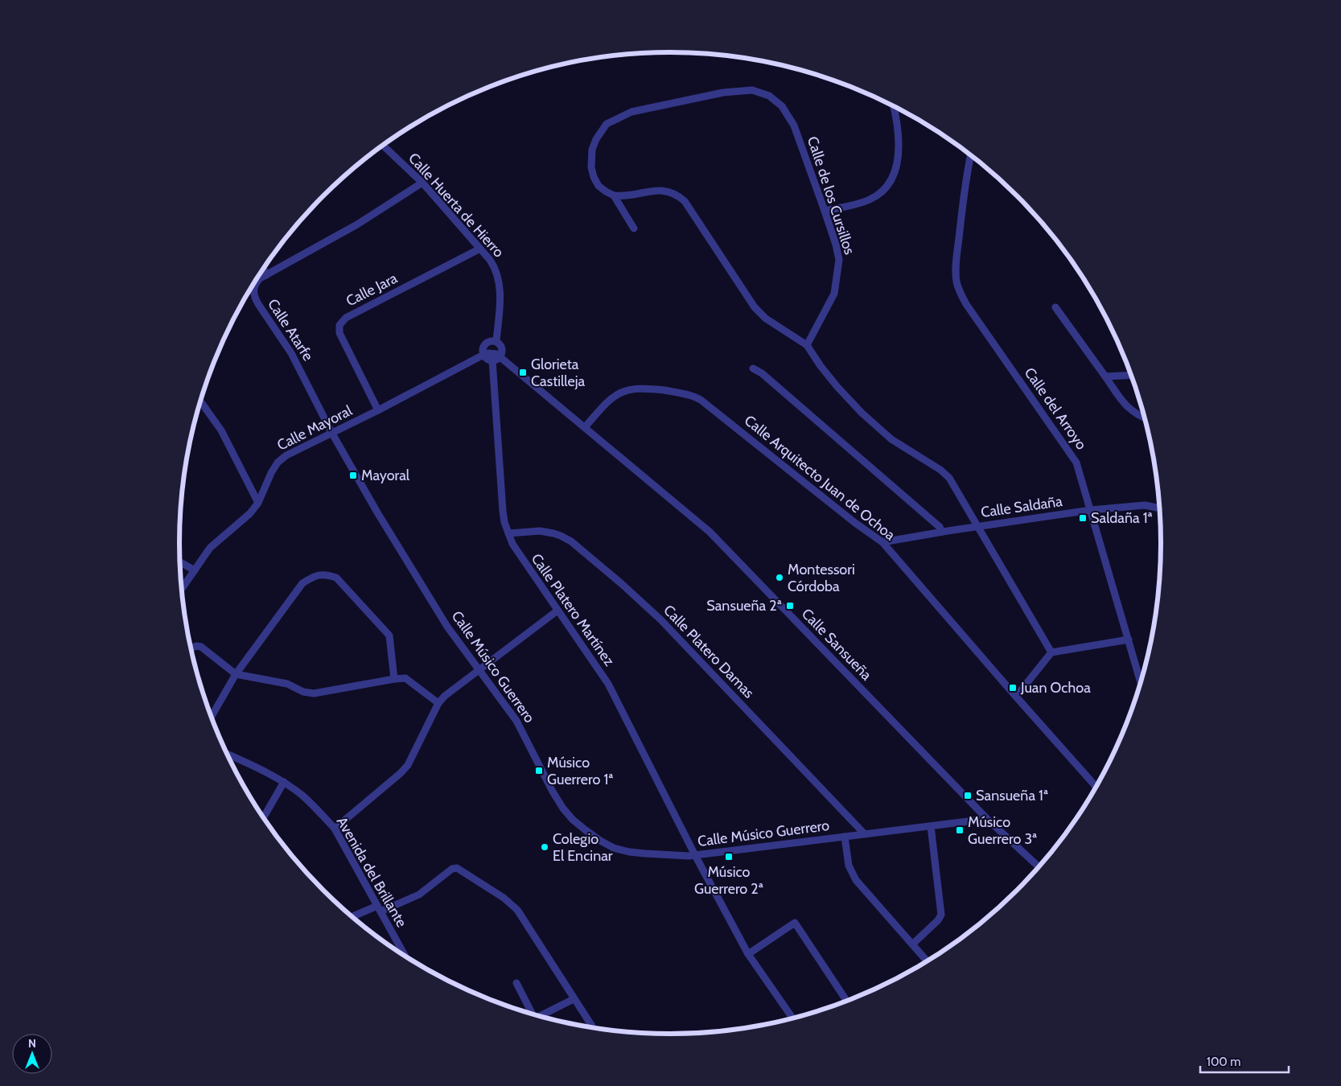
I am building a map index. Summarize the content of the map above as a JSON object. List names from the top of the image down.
{
  "streets": {
    "street": [
      "Calle de los Cursillos",
      "Calle Huerta de Hierro",
      "Calle Jara",
      "Calle Atarfe",
      "Calle del Arroyo",
      "Calle Mayoral",
      "Calle Arquitecto Juan de Ochoa",
      "Calle Saldaña",
      "Calle Platero Martínez",
      "Calle Sansueña",
      "Calle Platero Damas",
      "Calle Músico Guerrero",
      "Avenida del Brillante"
    ]
  },
  "crossings": [
    ["Calle Huerta de Hierro", "Calle Jara"],
    ["Calle Huerta de Hierro", "Calle Atarfe"],
    ["Calle Huerta de Hierro", "Calle Mayoral"],
    ["Calle Huerta de Hierro", "Calle Platero Martínez"],
    ["Calle Huerta de Hierro", "Calle Sansueña"],
    ["Calle Jara", "Calle Mayoral"],
    ["Calle Atarfe", "Calle Mayoral"],
    ["Calle Atarfe", "Calle Músico Guerrero"],
    ["Calle del Arroyo", "Calle Saldaña"],
    ["Calle Mayoral", "Calle Platero Martínez"],
    ["Calle Mayoral", "Calle Sansueña"],
    ["Calle Mayoral", "Calle Músico Guerrero"],
    ["Calle Arquitecto Juan de Ochoa", "Calle Saldaña"],
    ["Calle Arquitecto Juan de Ochoa", "Calle Sansueña"],
    ["Calle Platero Martínez", "Calle Sansueña"],
    ["Calle Platero Martínez", "Calle Platero Damas"],
    ["Calle Platero Martínez", "Calle Músico Guerrero"],
    ["Calle Sansueña", "Calle Músico Guerrero"],
    ["Calle Platero Damas", "Calle Músico Guerrero"]
  ],
  "places": {
    "transit": [
      "Glorieta Castilleja",
      "Mayoral",
      "Saldaña 1ª",
      "Sansueña 2ª",
      "Juan Ochoa",
      "Músico Guerrero 1ª",
      "Sansueña 1ª",
      "Músico Guerrero 3ª",
      "Músico Guerrero 2ª"
    ],
    "other": ["Montessori Córdoba", "Colegio El Encinar"]
  },
  "scale_bar": "100 m",
  "north": "top"
}
